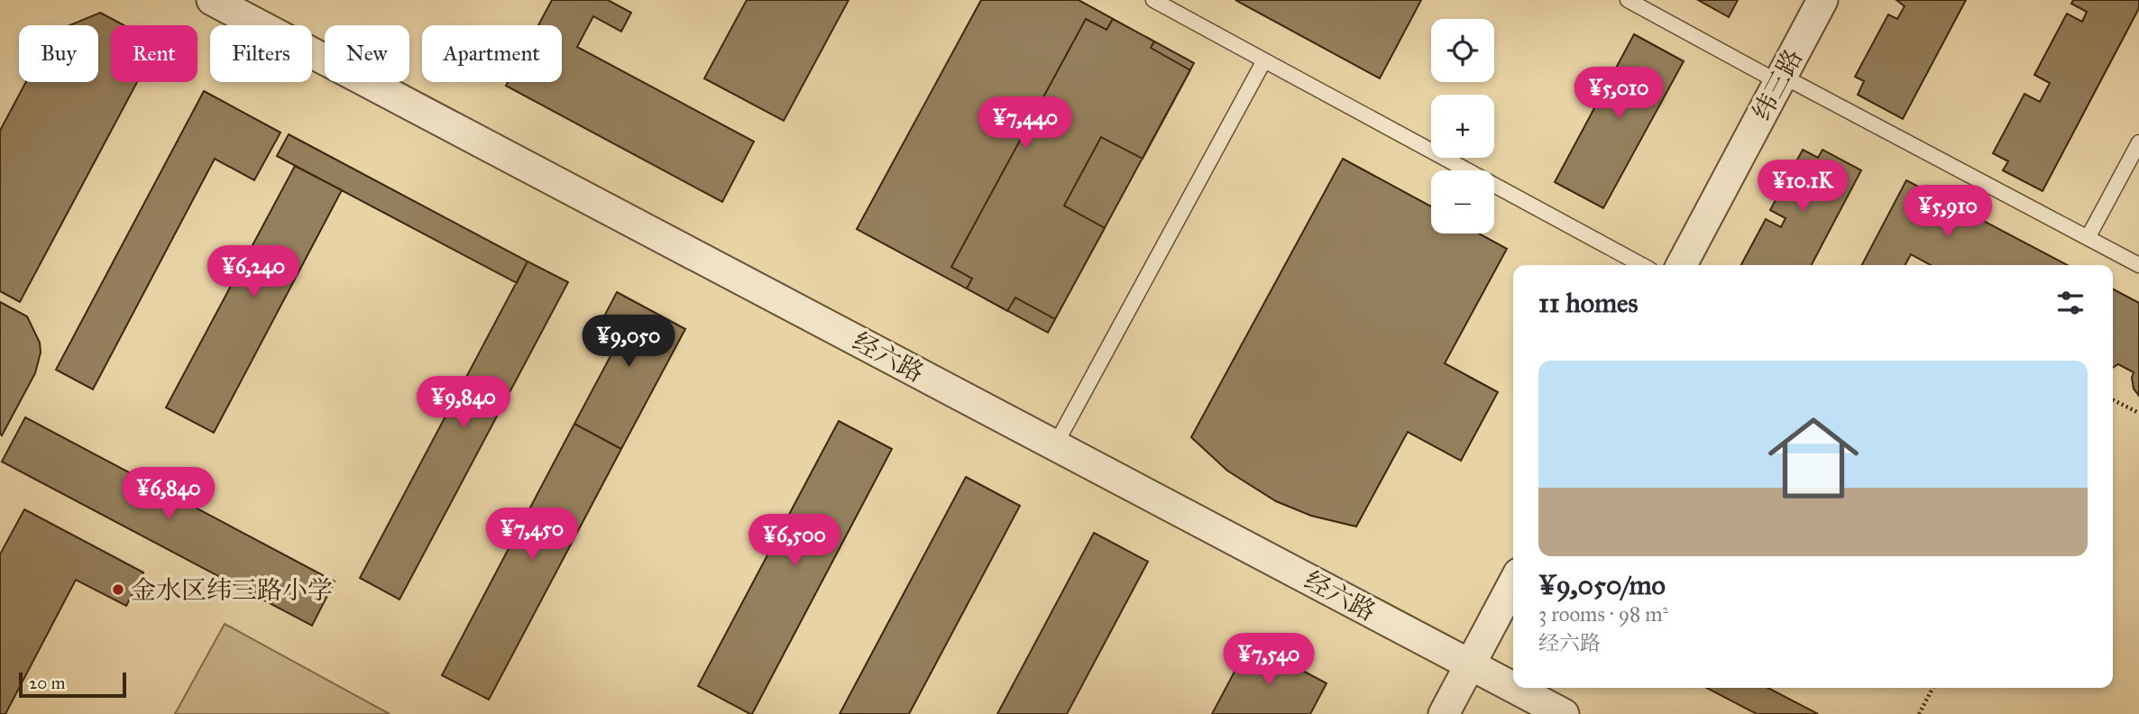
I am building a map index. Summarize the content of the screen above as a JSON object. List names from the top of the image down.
{
  "streets": {
    "street": ["纬三路", "经六路"]
  },
  "places": ["金水区纬三路小学"],
  "scale_bar": "20 m",
  "page": {
    "map_buttons": ["+", "−"],
    "chip": [
      "Buy",
      "Rent",
      "Filters",
      "New",
      "Apartment"
    ],
    "price": [
      "¥5,010",
      "¥7,440",
      "¥10.1K",
      "¥5,910",
      "¥6,240",
      "¥9,050",
      "¥9,840",
      "¥6,840",
      "¥7,450",
      "¥6,500",
      "¥7,540"
    ],
    "heading": "11 homes",
    "list": [
      {
        "name": "¥9,050/mo",
        "note": "3 rooms · 98 m² · 经六路"
      }
    ],
    "scale": "20 m"
  }
}
